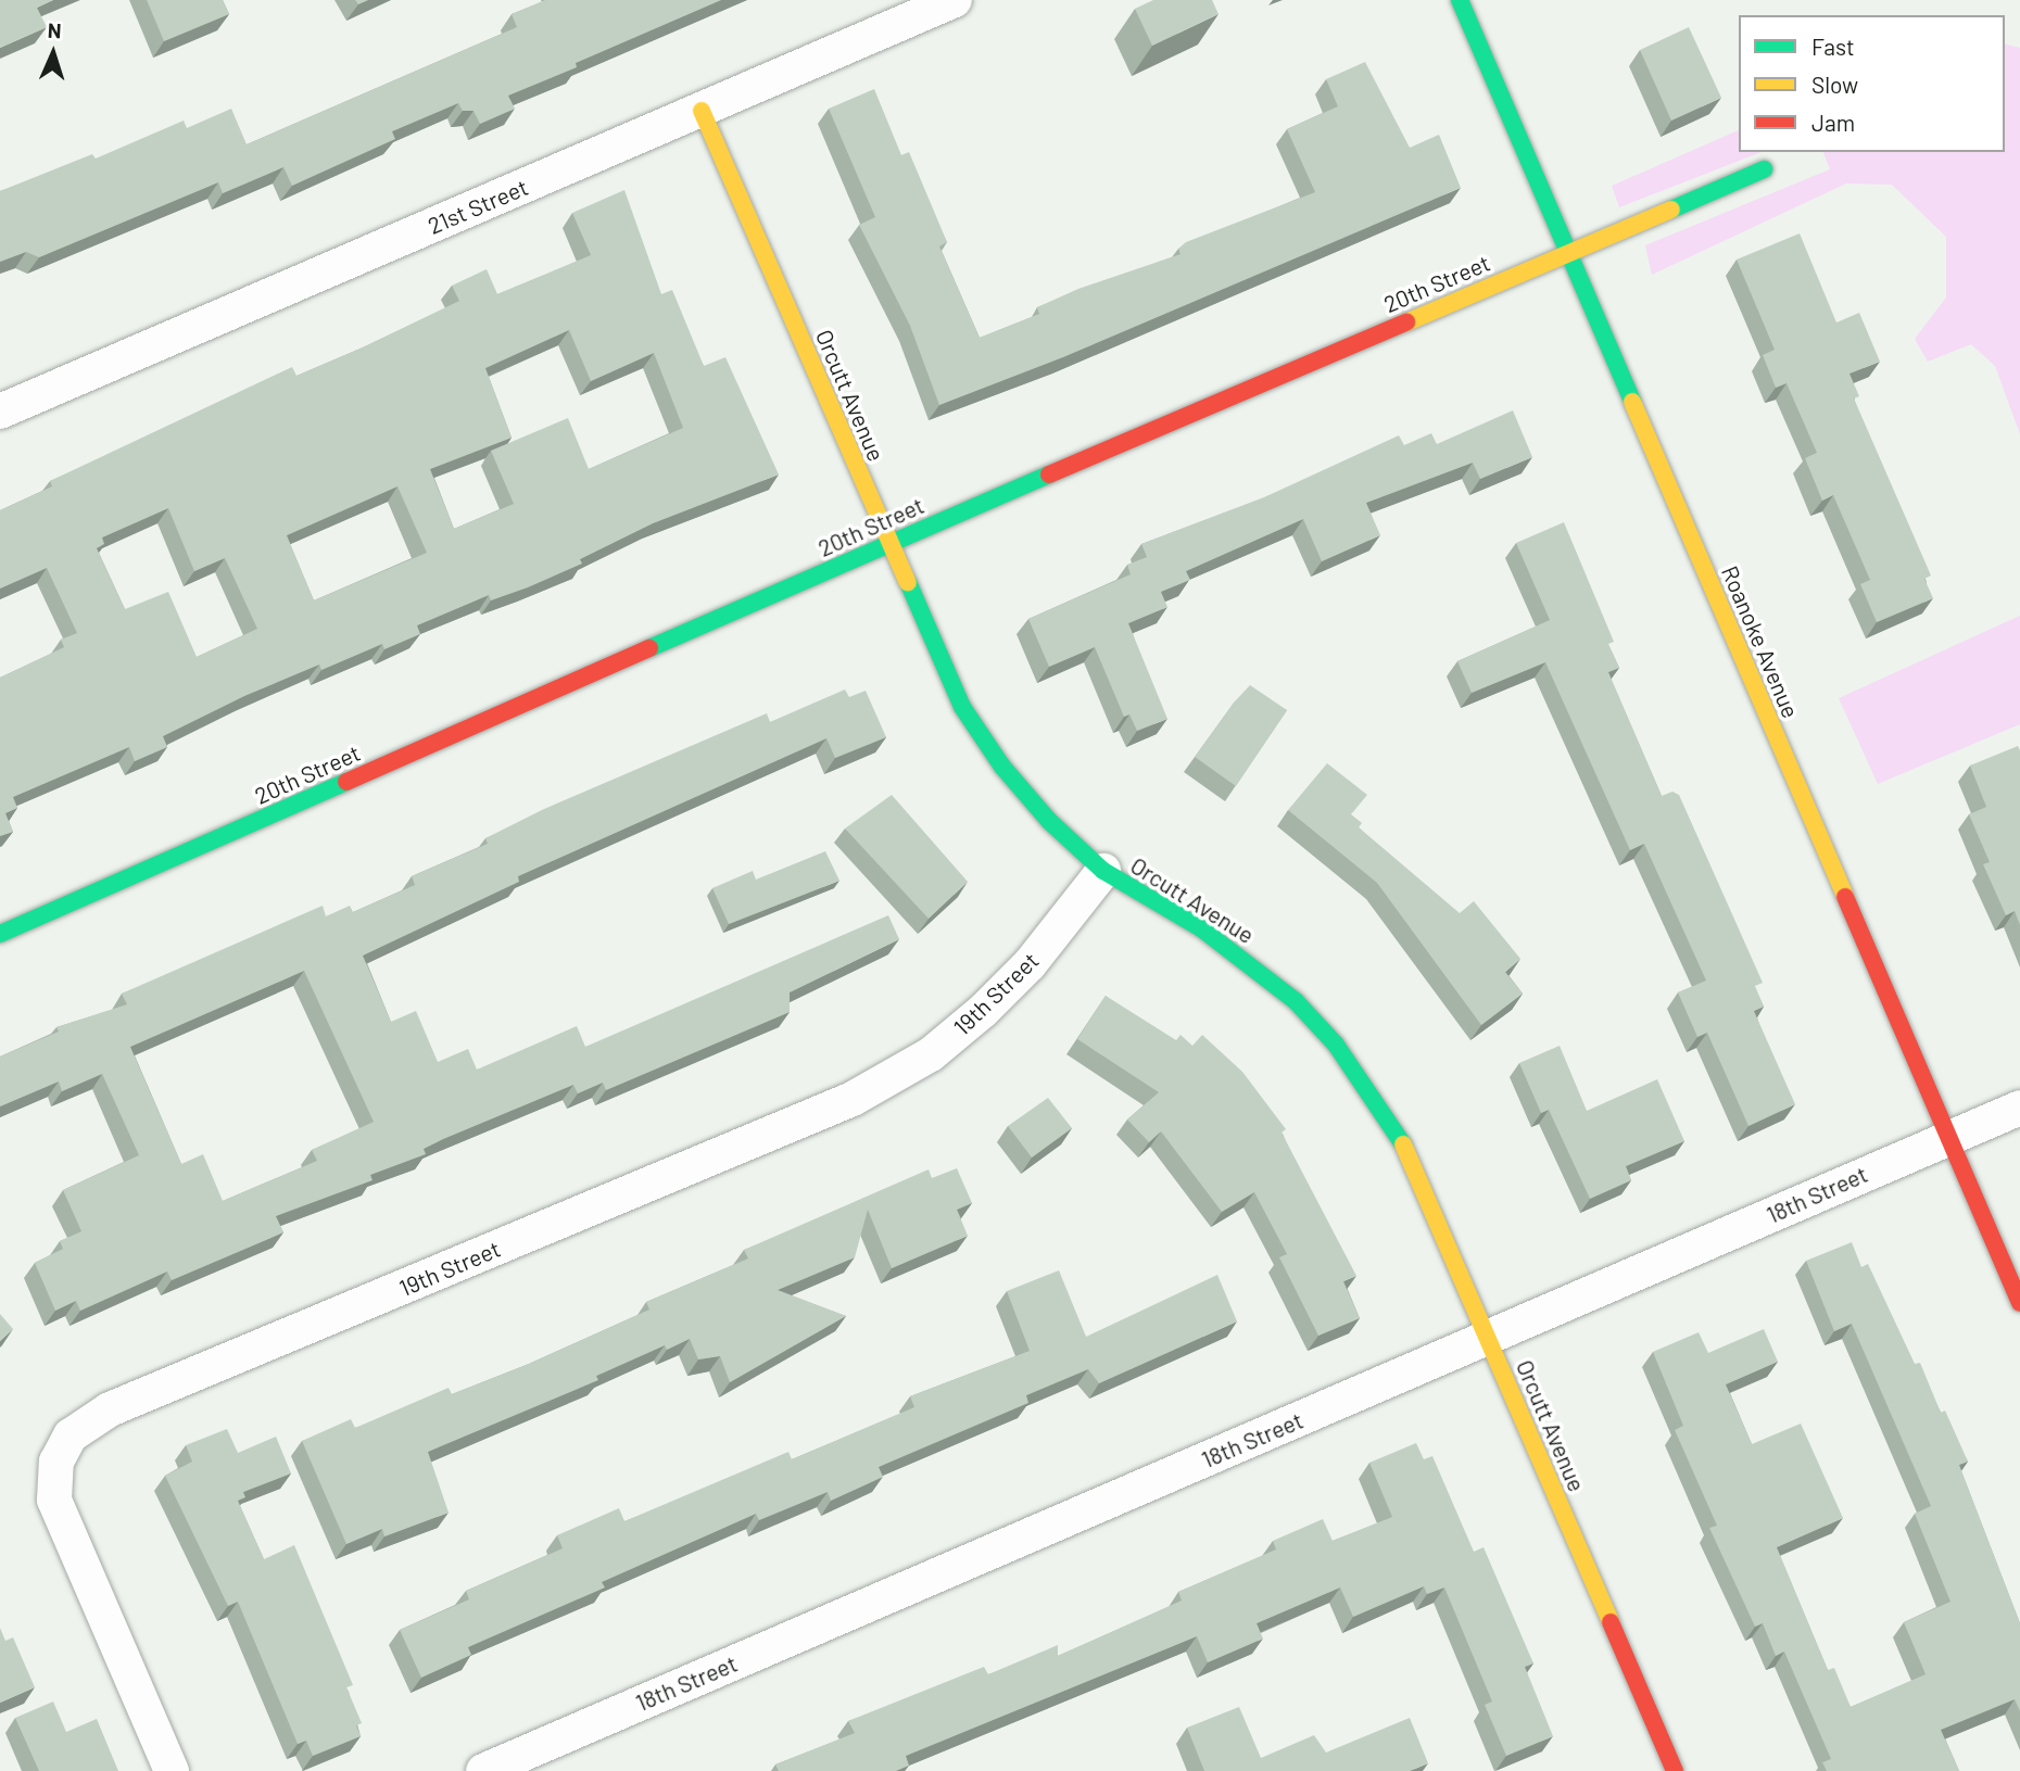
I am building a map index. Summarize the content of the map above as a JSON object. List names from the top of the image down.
{
  "streets": {
    "street": [
      "21st Street",
      "20th Street",
      "Orcutt Avenue",
      "Roanoke Avenue",
      "19th Street",
      "18th Street"
    ]
  },
  "crossings": [
    ["21st Street", "Orcutt Avenue"],
    ["20th Street", "Orcutt Avenue"],
    ["20th Street", "Roanoke Avenue"],
    ["Orcutt Avenue", "19th Street"],
    ["Orcutt Avenue", "18th Street"],
    ["Roanoke Avenue", "18th Street"]
  ],
  "legend": ["Fast", "Slow", "Jam"],
  "north": "top"
}
